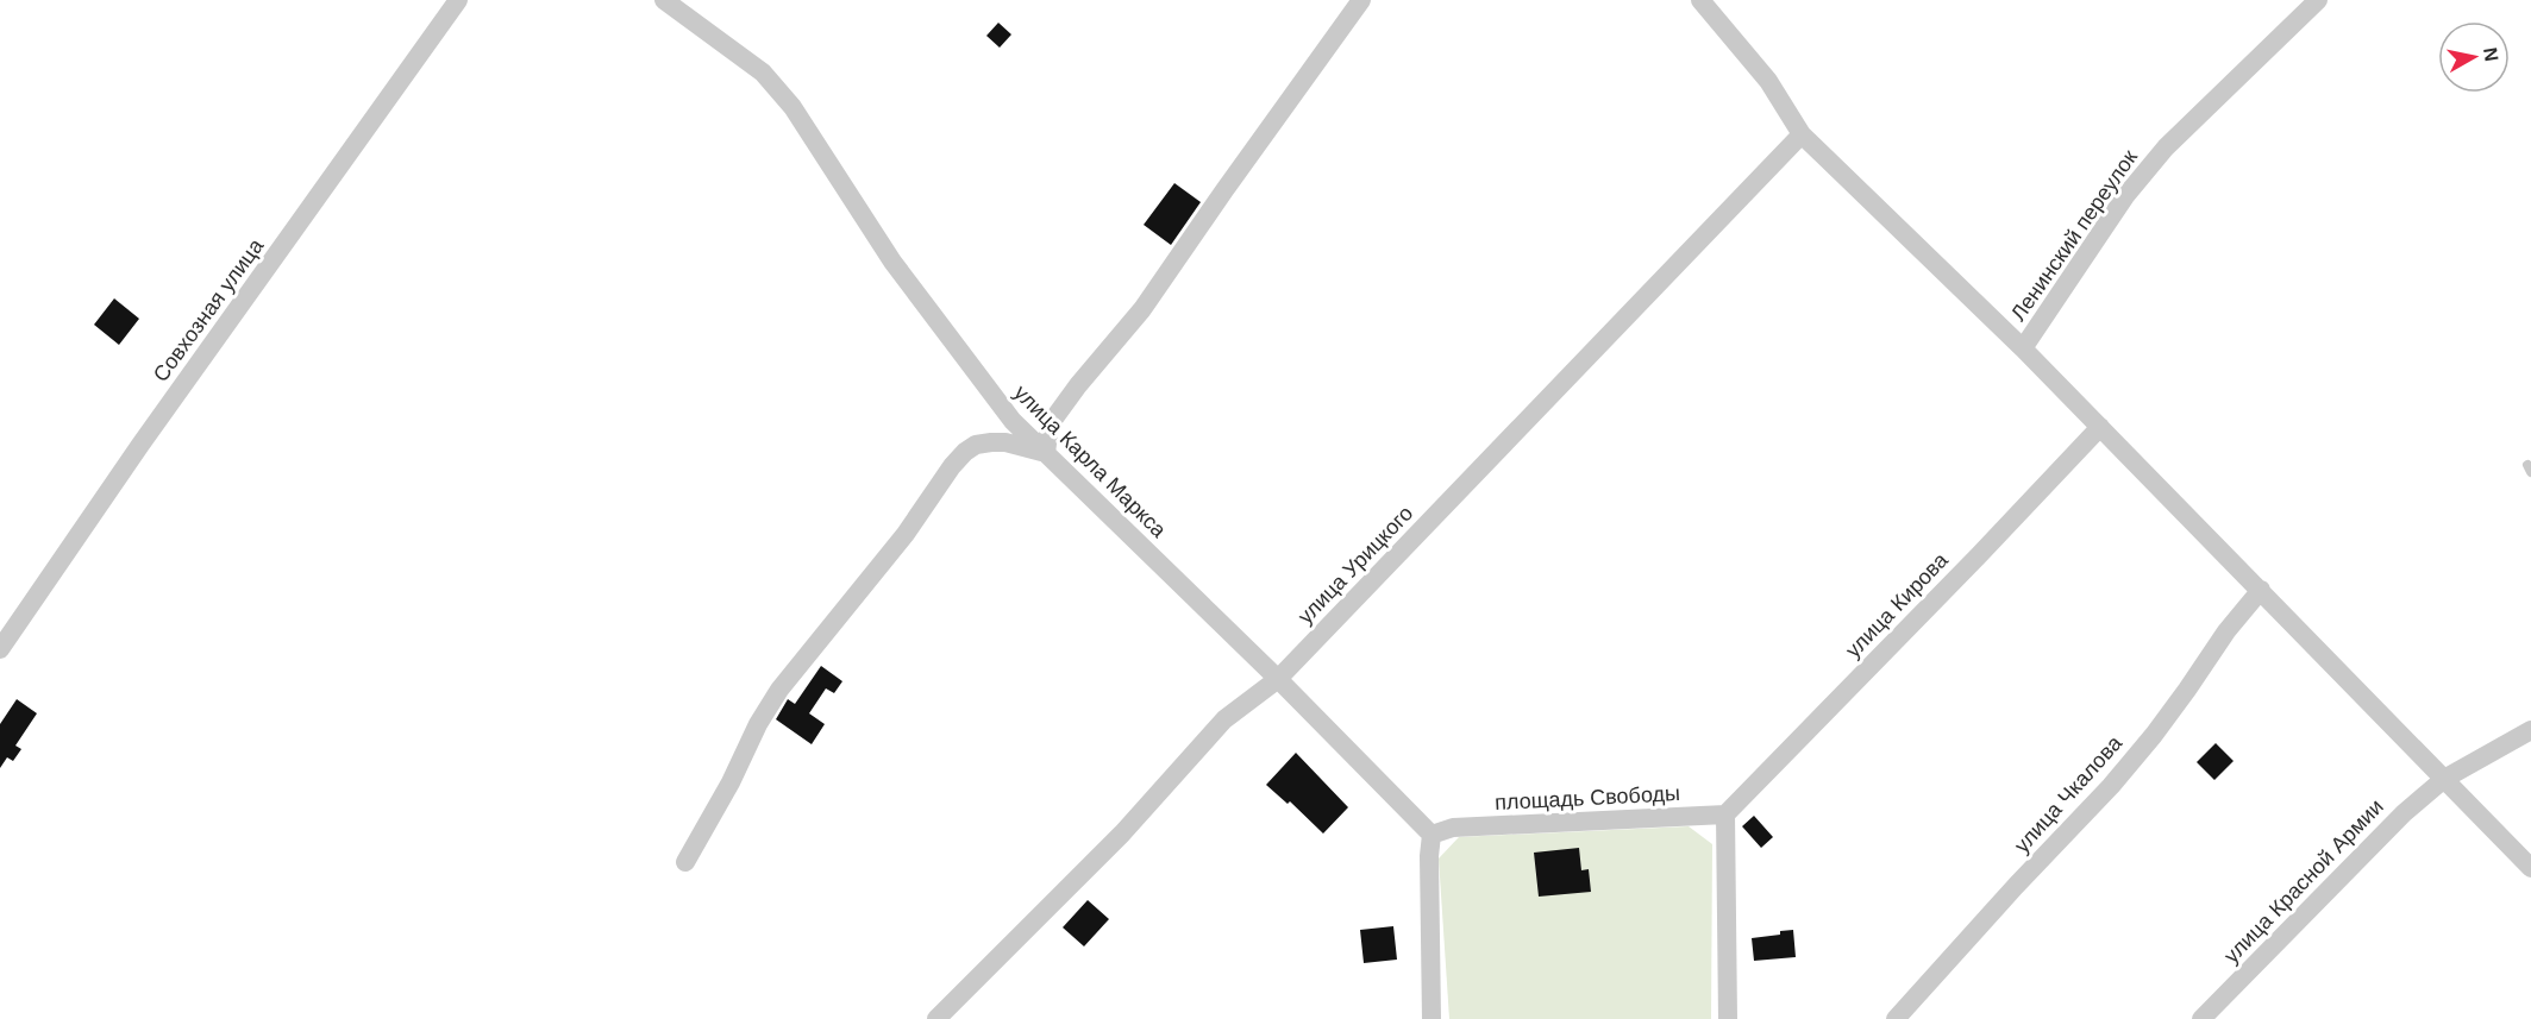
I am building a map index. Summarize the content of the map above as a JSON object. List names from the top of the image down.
{
  "streets": {
    "street": [
      "Ленинский переулок",
      "Совхозная улица",
      "улица Карла Маркса",
      "улица Урицкого",
      "улица Кирова",
      "улица Чкалова",
      "площадь Свободы",
      "улица Красной Армии"
    ]
  },
  "crossings": [
    ["улица Карла Маркса", "улица Урицкого"],
    ["улица Карла Маркса", "площадь Свободы"],
    ["улица Кирова", "площадь Свободы"]
  ],
  "north": "right"
}
